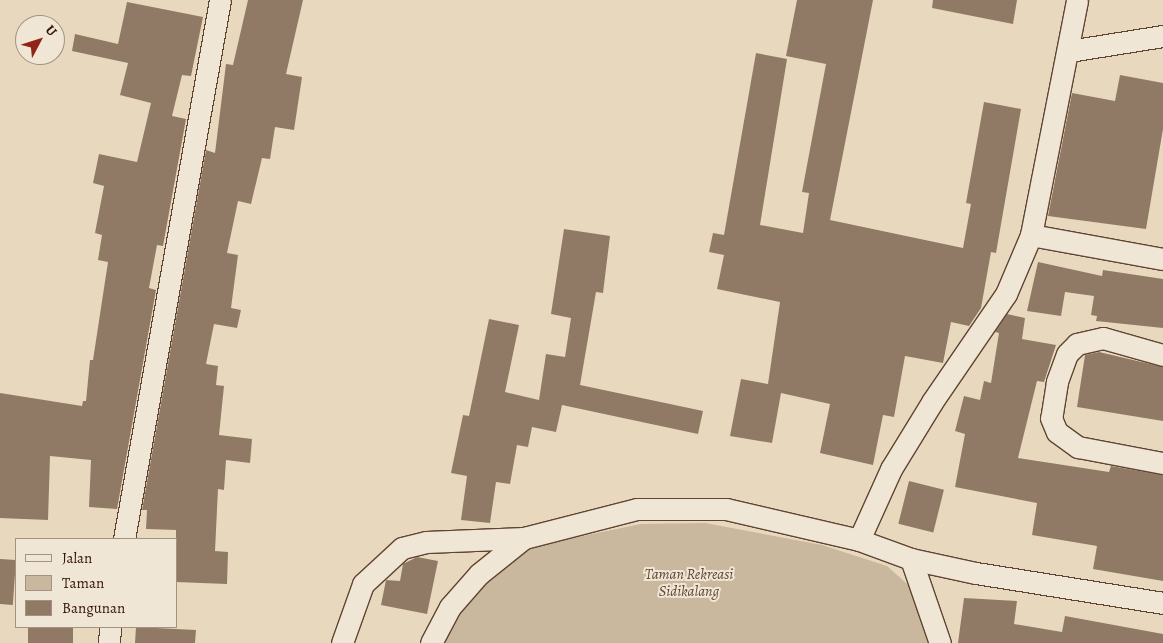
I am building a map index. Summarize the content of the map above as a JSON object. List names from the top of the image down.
{
  "parks": ["Taman Rekreasi Sidikalang"],
  "legend": ["Jalan", "Taman", "Bangunan"],
  "north": "top right"
}
